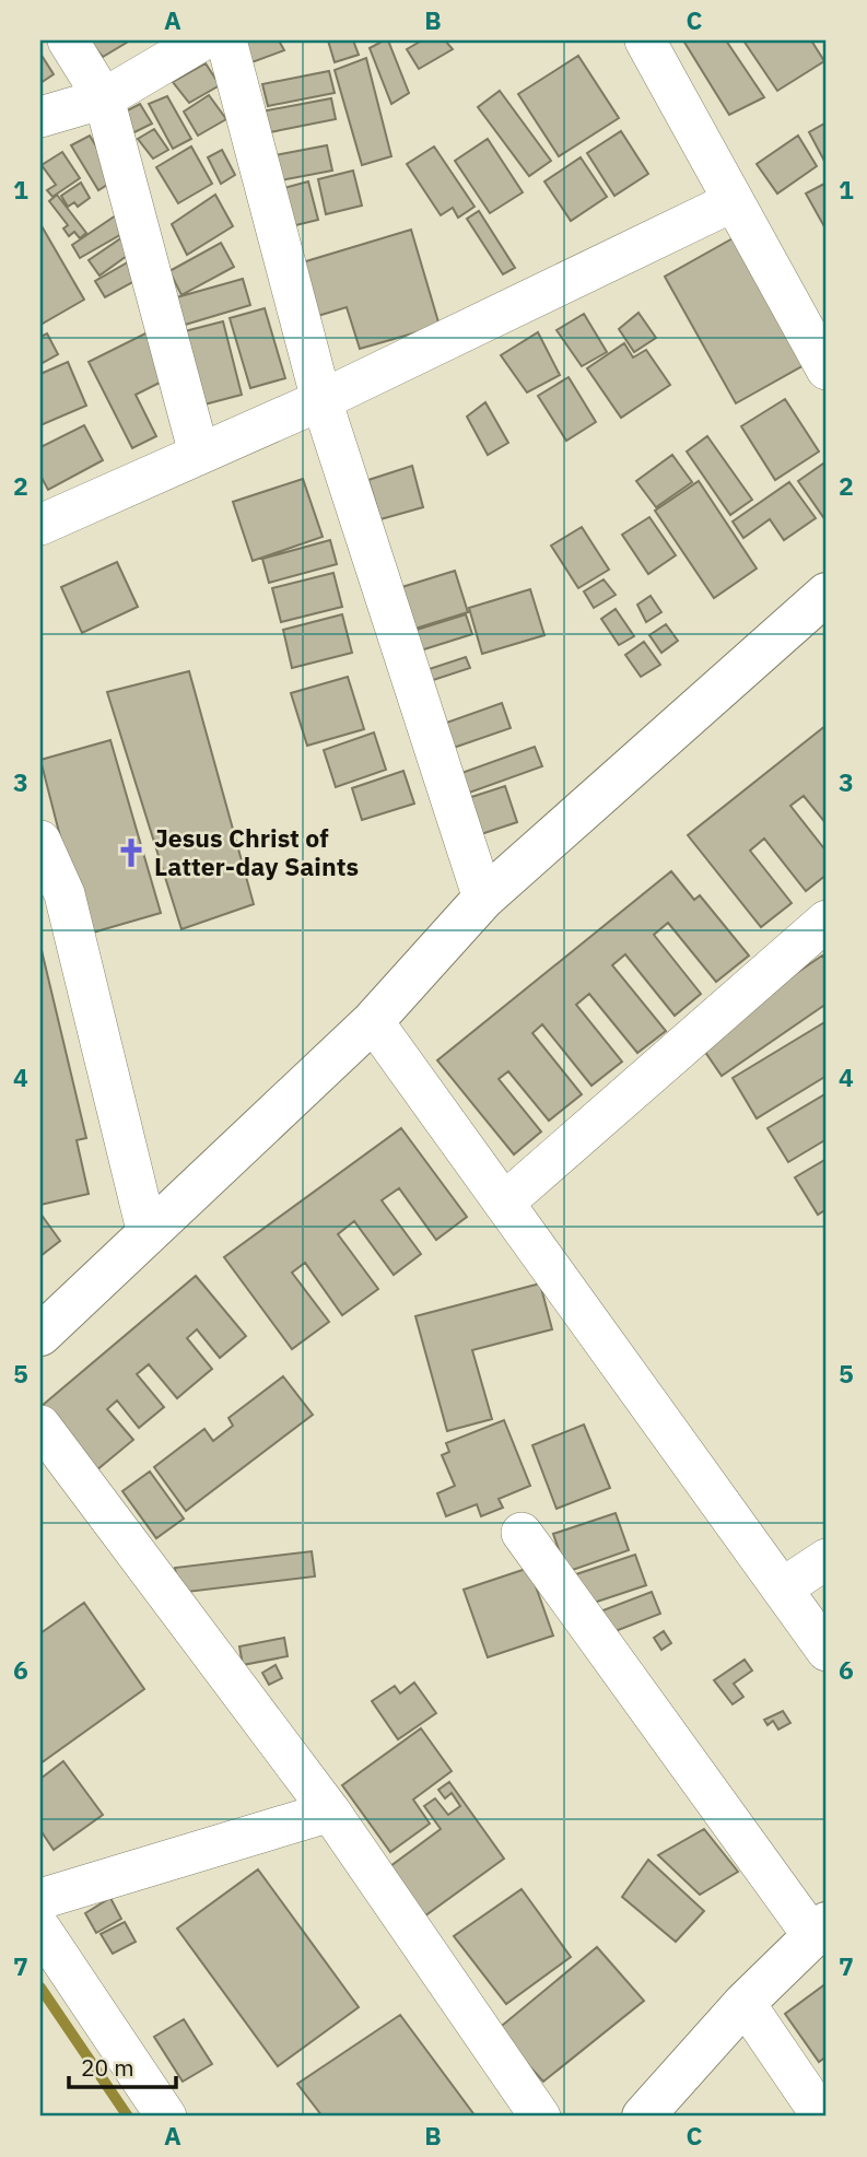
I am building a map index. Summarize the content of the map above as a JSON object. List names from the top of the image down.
{
  "places": {
    "church": ["Jesus Christ of Latter-day Saints"]
  },
  "scale_bar": "20 m",
  "grid": {
    "columns": ["A", "B", "C"],
    "rows": [
      "1",
      "2",
      "3",
      "4",
      "5",
      "6",
      "7"
    ]
  }
}
